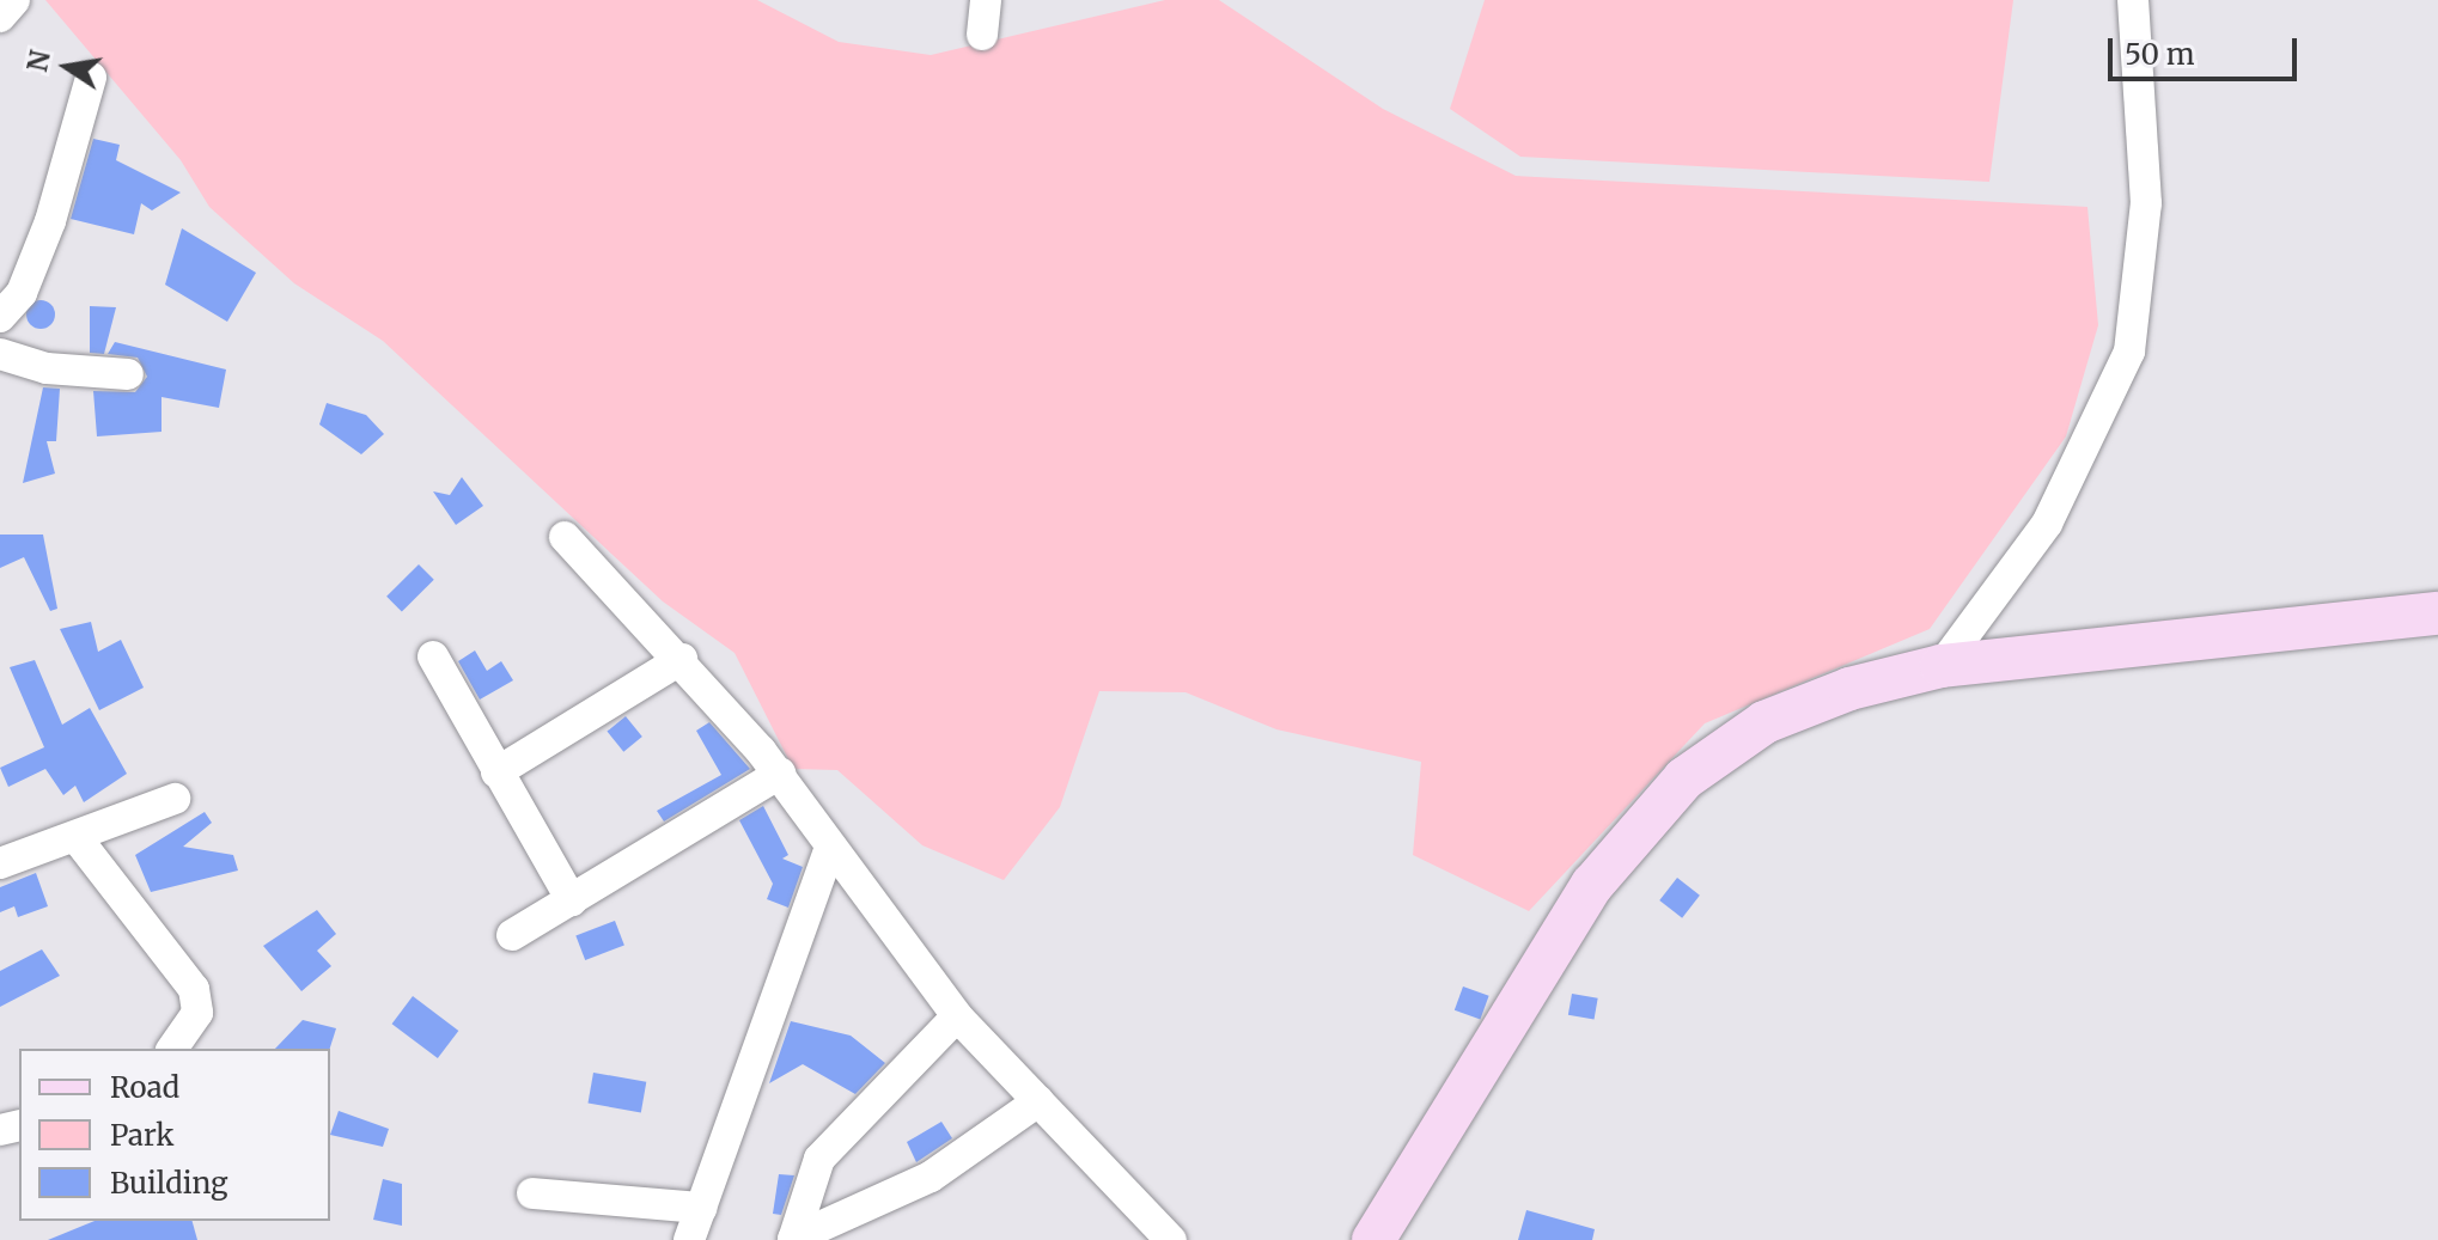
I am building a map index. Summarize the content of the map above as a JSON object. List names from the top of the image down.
{
  "legend": ["Road", "Park", "Building"],
  "scale_bar": "50 m",
  "north": "left"
}
